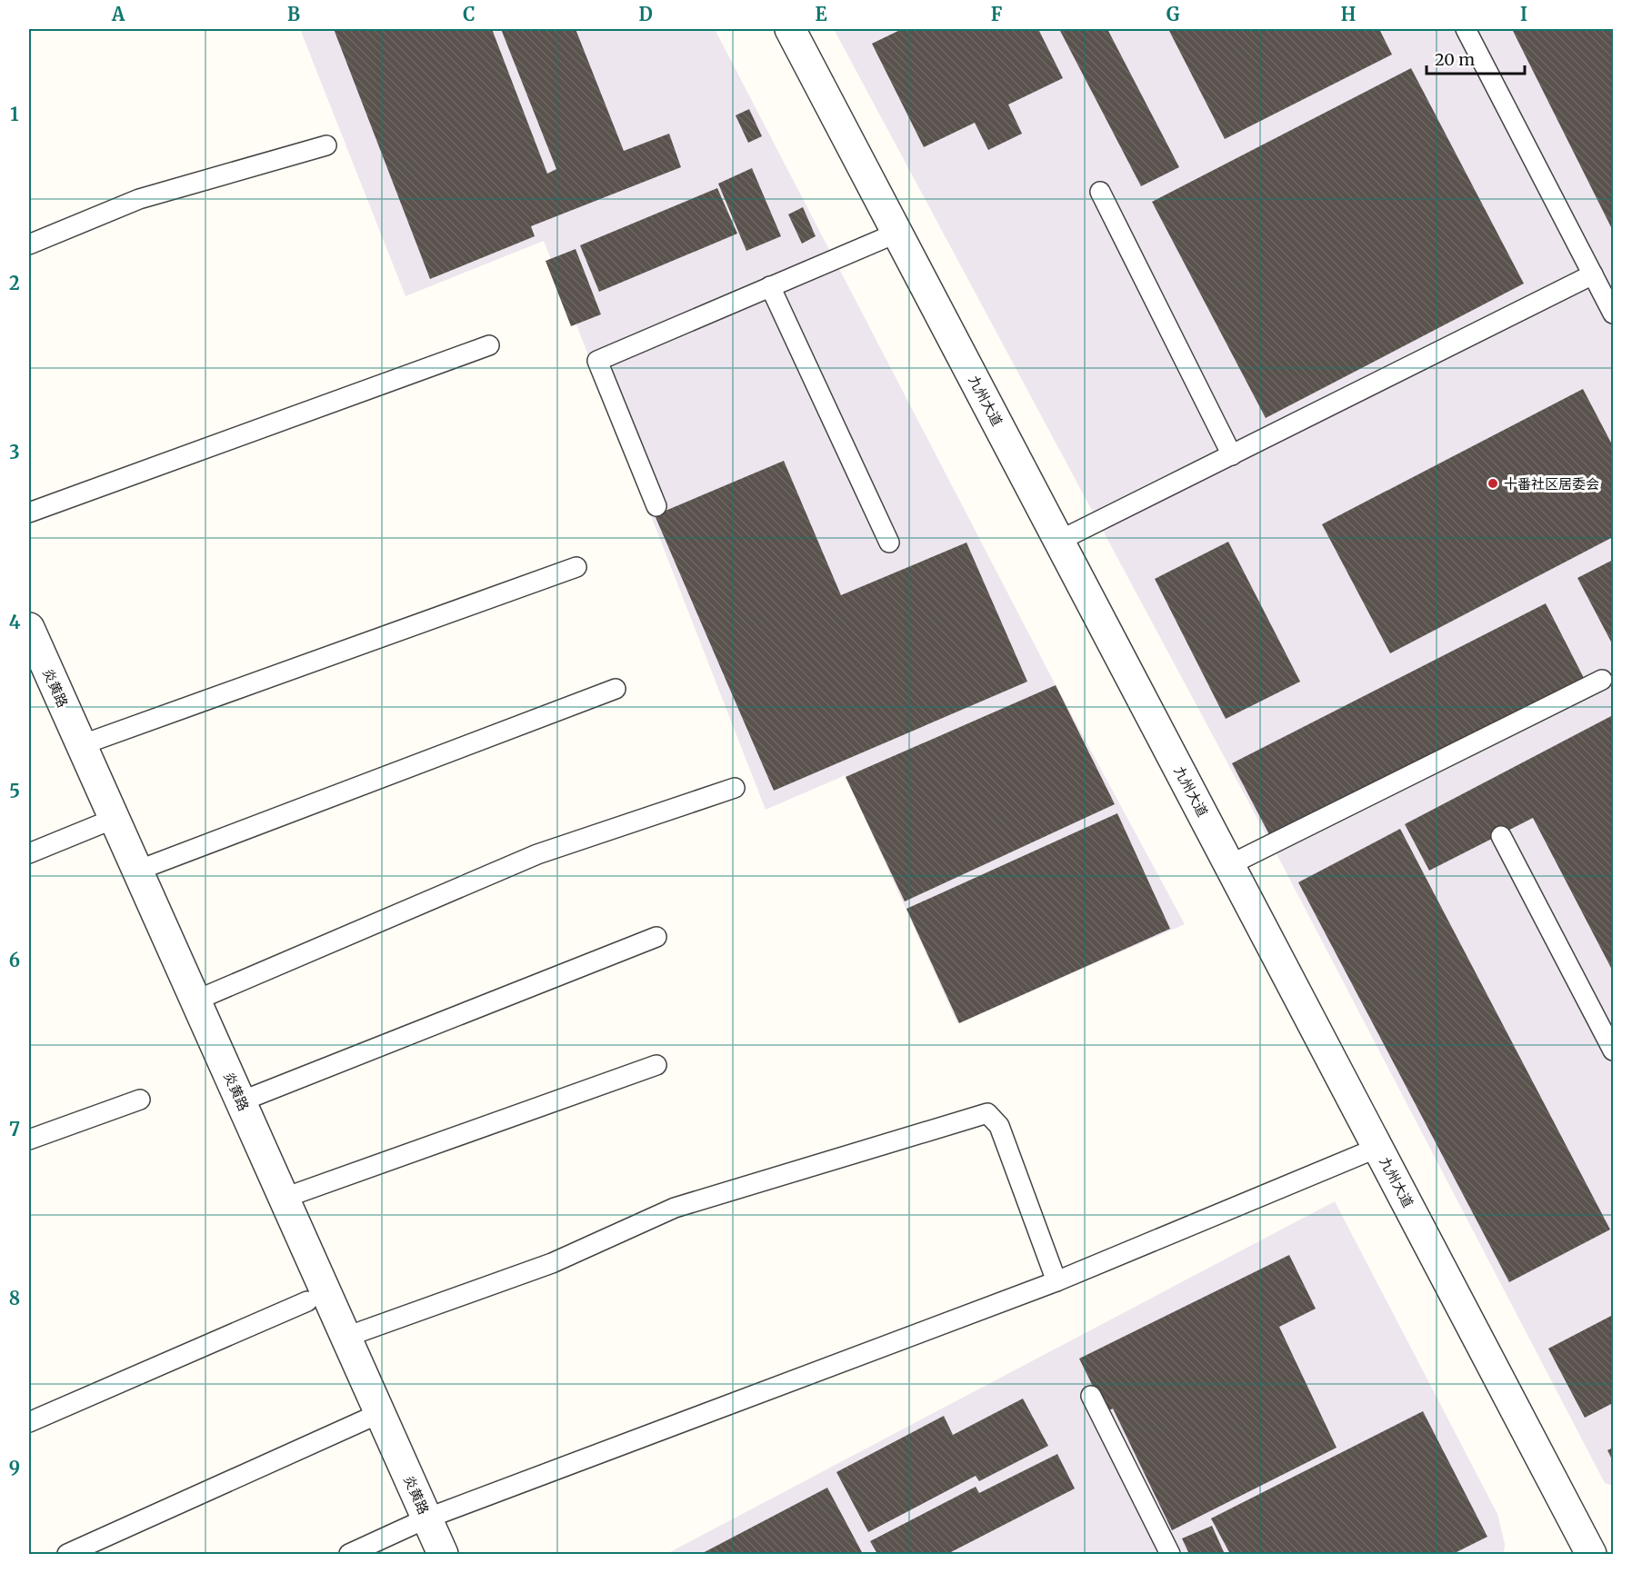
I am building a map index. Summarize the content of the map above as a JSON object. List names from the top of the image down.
{
  "streets": {
    "street": ["九州大道", "炎黄路"]
  },
  "places": ["十番社区居委会"],
  "scale_bar": "20 m",
  "grid": {
    "columns": [
      "A",
      "B",
      "C",
      "D",
      "E",
      "F",
      "G",
      "H",
      "I"
    ],
    "rows": [
      "1",
      "2",
      "3",
      "4",
      "5",
      "6",
      "7",
      "8",
      "9"
    ]
  }
}
